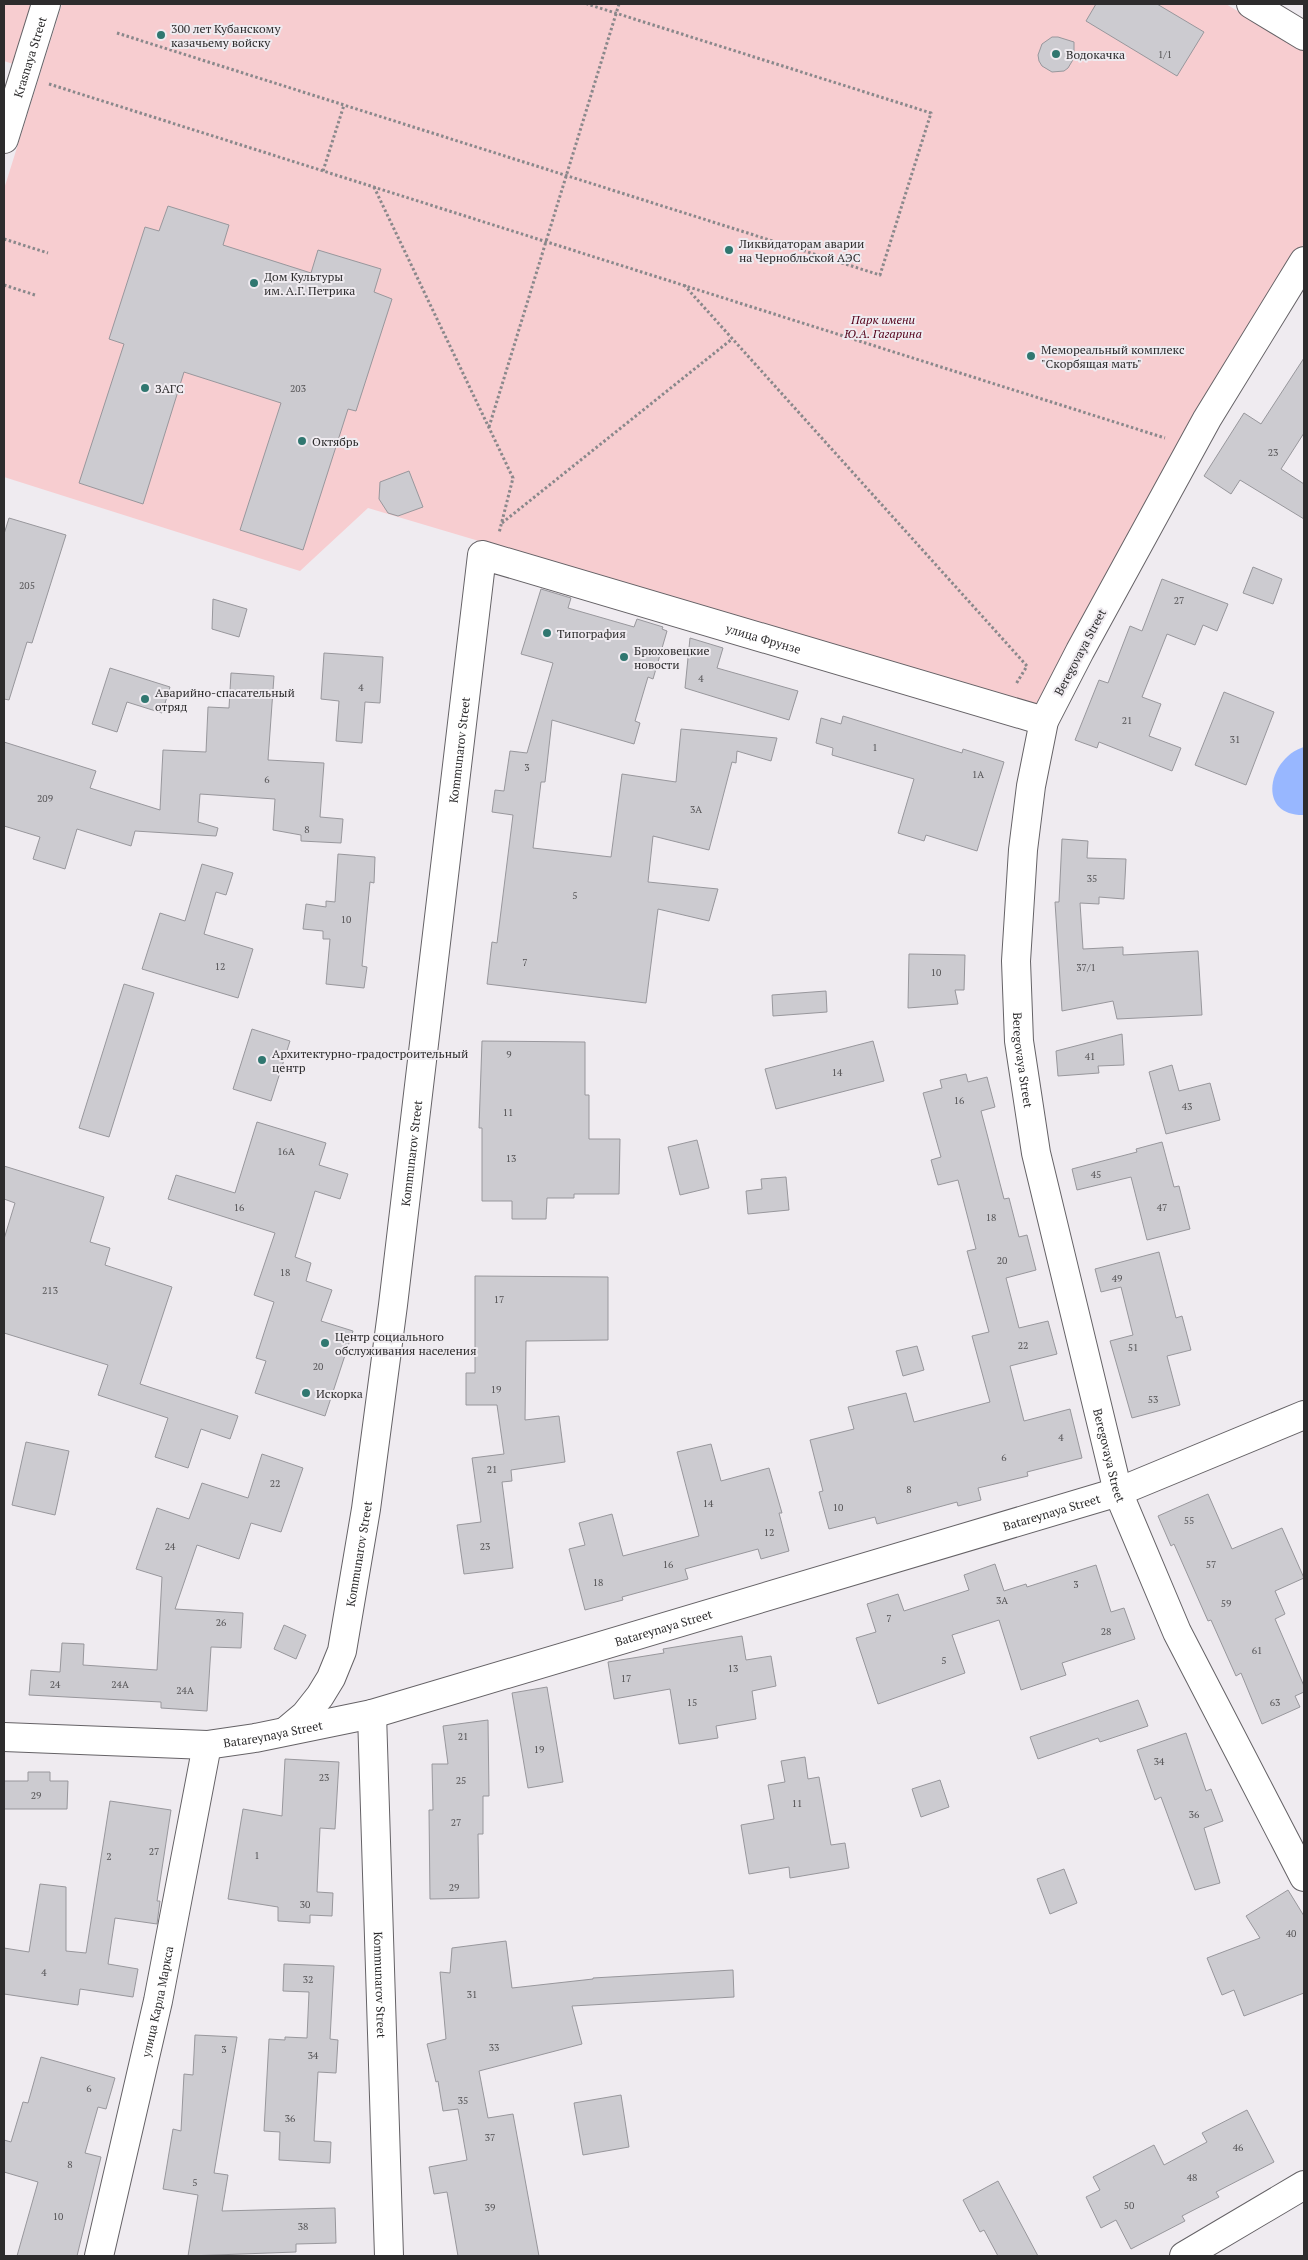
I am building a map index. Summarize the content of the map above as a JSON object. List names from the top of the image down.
{
  "streets": {
    "street": [
      "Krasnaya Street",
      "улица Фрунзе",
      "Beregovaya Street",
      "Kommunarov Street",
      "Batareynaya Street",
      "улица Карла Маркса"
    ]
  },
  "crossings": [
    ["улица Фрунзе", "Beregovaya Street"],
    ["улица Фрунзе", "Kommunarov Street"],
    ["Beregovaya Street", "Batareynaya Street"],
    ["Kommunarov Street", "Batareynaya Street"],
    ["Batareynaya Street", "улица Карла Маркса"]
  ],
  "parks": ["Парк имени Ю.А. Гагарина"],
  "places": [
    "300 лет Кубанскому казачьему войску",
    "Водокачка",
    "Ликвидаторам аварии на Чернобльской АЭС",
    "Дом Культуры им. А.Г. Петрика",
    "Мемореальный комплекс \"Cкорбящая мать\"",
    "ЗАГС",
    "Октябрь",
    "Типография",
    "Брюховецкие новости",
    "Аварийно-спасательный отряд",
    "Архитектурно-градостроительный центр",
    "Центр социального обслуживания населения",
    "Искорка"
  ],
  "house_numbers": [
    "1/1",
    "203",
    "23",
    "205",
    "27",
    "4",
    "4",
    "21",
    "31",
    "1",
    "3",
    "1А",
    "6",
    "209",
    "3А",
    "8",
    "35",
    "5",
    "10",
    "7",
    "12",
    "37/1",
    "10",
    "9",
    "41",
    "14",
    "16",
    "43",
    "11",
    "16А",
    "13",
    "45",
    "16",
    "47",
    "18",
    "20",
    "18",
    "49",
    "213",
    "17",
    "22",
    "51",
    "20",
    "19",
    "53",
    "4",
    "6",
    "21",
    "22",
    "8",
    "14",
    "10",
    "55",
    "12",
    "24",
    "23",
    "16",
    "57",
    "18",
    "3",
    "3А",
    "59",
    "7",
    "26",
    "28",
    "61",
    "5",
    "13",
    "17",
    "24",
    "24А",
    "24А",
    "15",
    "63",
    "21",
    "19",
    "34",
    "23",
    "25",
    "29",
    "11",
    "36",
    "27",
    "27",
    "1",
    "2",
    "29",
    "30",
    "40",
    "4",
    "32",
    "31",
    "33",
    "3",
    "34",
    "6",
    "35",
    "36",
    "37",
    "46",
    "8",
    "48",
    "5",
    "50",
    "39",
    "10",
    "38"
  ]
}
